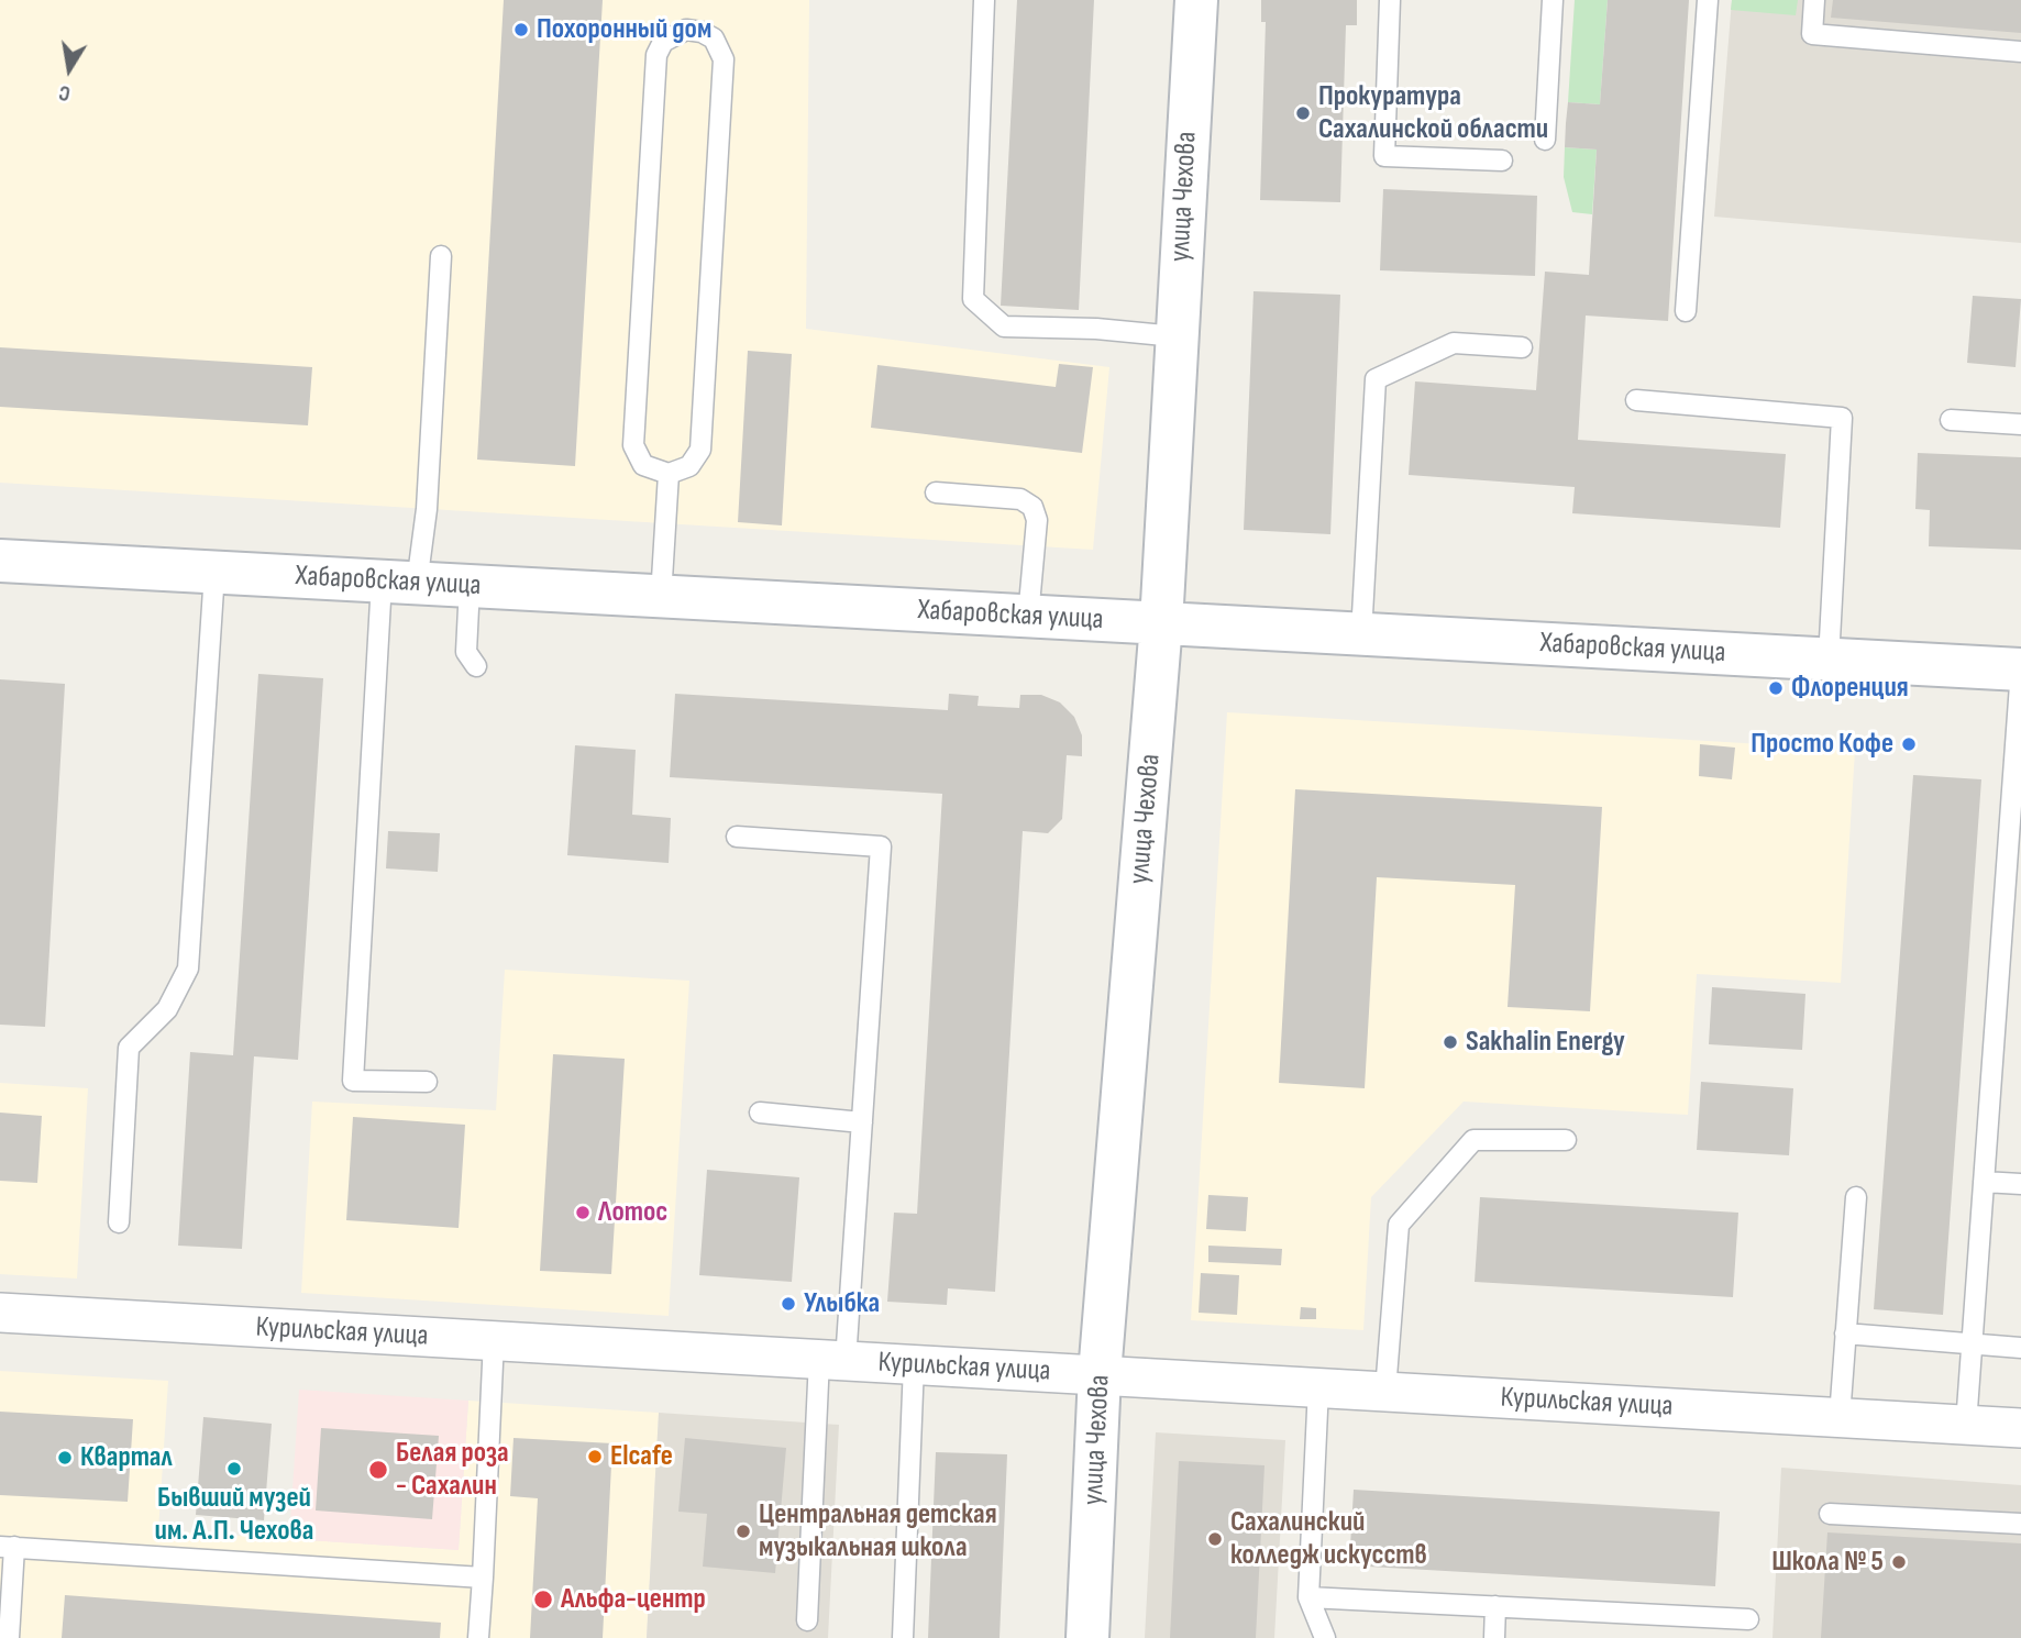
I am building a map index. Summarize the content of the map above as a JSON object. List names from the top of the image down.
{
  "streets": {
    "street": ["улица Чехова", "Хабаровская улица", "Курильская улица"]
  },
  "crossings": [
    ["улица Чехова", "Хабаровская улица"],
    ["улица Чехова", "Курильская улица"]
  ],
  "places": [
    "Похоронный дом",
    "Прокуратура Сахалинской области",
    "Флоренция",
    "Просто Кофе",
    "Sakhalin Energy",
    "Лотос",
    "Улыбка",
    "Elcafe",
    "Квартал",
    "Бывший музей им. А.П. Чехова",
    "Белая роза - Сахалин",
    "Центральная детская музыкальная школа",
    "Сахалинский колледж искусств",
    "Школа № 5",
    "Альфа-центр"
  ],
  "north": "bottom"
}
